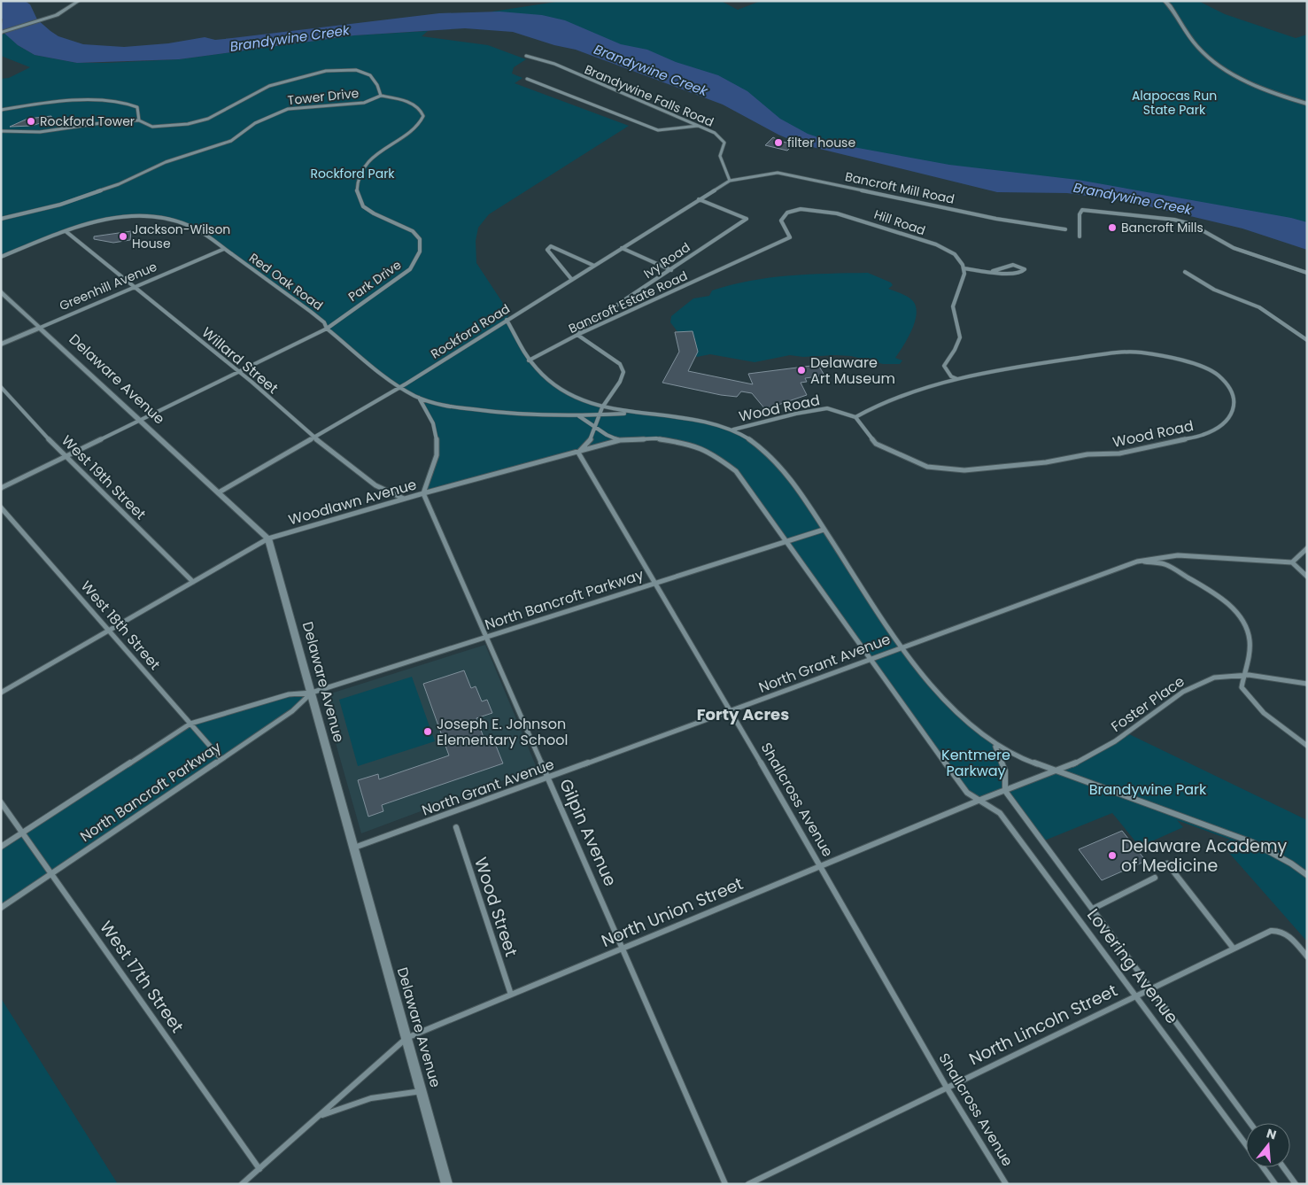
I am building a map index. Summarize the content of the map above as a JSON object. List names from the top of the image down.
{
  "streets": {
    "street": [
      "Brandywine Falls Road",
      "Tower Drive",
      "Bancroft Mill Road",
      "Hill Road",
      "Ivy Road",
      "Park Drive",
      "Red Oak Road",
      "Greenhill Avenue",
      "Bancroft Estate Road",
      "Rockford Road",
      "Willard Street",
      "Delaware Avenue",
      "Wood Road",
      "West 19th Street",
      "Woodlawn Avenue",
      "North Bancroft Parkway",
      "West 18th Street",
      "North Grant Avenue",
      "Foster Place",
      "Shallcross Avenue",
      "Gilpin Avenue",
      "Wood Street",
      "North Union Street",
      "Lovering Avenue",
      "West 17th Street",
      "North Lincoln Street"
    ]
  },
  "crossings": [
    ["Brandywine Falls Road", "Bancroft Mill Road"],
    ["Brandywine Falls Road", "Rockford Road"],
    ["Tower Drive", "Park Drive"],
    ["Bancroft Mill Road", "Rockford Road"],
    ["Hill Road", "Bancroft Estate Road"],
    ["Ivy Road", "Bancroft Estate Road"],
    ["Ivy Road", "Rockford Road"],
    ["Park Drive", "Red Oak Road"],
    ["Red Oak Road", "Greenhill Avenue"],
    ["Red Oak Road", "Rockford Road"],
    ["Red Oak Road", "Willard Street"],
    ["Greenhill Avenue", "Willard Street"],
    ["Greenhill Avenue", "Delaware Avenue"],
    ["Rockford Road", "Willard Street"],
    ["Rockford Road", "Delaware Avenue"],
    ["Willard Street", "Woodlawn Avenue"],
    ["Delaware Avenue", "Woodlawn Avenue"],
    ["Delaware Avenue", "North Bancroft Parkway"],
    ["Delaware Avenue", "North Grant Avenue"],
    ["Delaware Avenue", "North Union Street"],
    ["West 19th Street", "Woodlawn Avenue"],
    ["Woodlawn Avenue", "North Bancroft Parkway"],
    ["Woodlawn Avenue", "West 18th Street"],
    ["Woodlawn Avenue", "Shallcross Avenue"],
    ["Woodlawn Avenue", "Gilpin Avenue"],
    ["North Bancroft Parkway", "West 18th Street"],
    ["North Bancroft Parkway", "Shallcross Avenue"],
    ["North Bancroft Parkway", "Gilpin Avenue"],
    ["North Bancroft Parkway", "West 17th Street"],
    ["North Grant Avenue", "Shallcross Avenue"],
    ["North Grant Avenue", "Gilpin Avenue"],
    ["Foster Place", "North Union Street"],
    ["Shallcross Avenue", "North Union Street"],
    ["Shallcross Avenue", "North Lincoln Street"],
    ["Gilpin Avenue", "North Union Street"],
    ["Wood Street", "North Union Street"],
    ["North Union Street", "Lovering Avenue"],
    ["North Union Street", "West 17th Street"],
    ["Lovering Avenue", "North Lincoln Street"]
  ],
  "districts": ["Forty Acres"],
  "water": ["Brandywine Creek"],
  "parks": [
    "Alapocas Run State Park",
    "Rockford Park",
    "Kentmere Parkway",
    "Brandywine Park"
  ],
  "places": [
    "Rockford Tower",
    "filter house",
    "Bancroft Mills",
    "Jackson-Wilson House",
    "Delaware Art Museum",
    "Joseph E. Johnson Elementary School",
    "Delaware Academy of Medicine"
  ],
  "north": "top"
}
